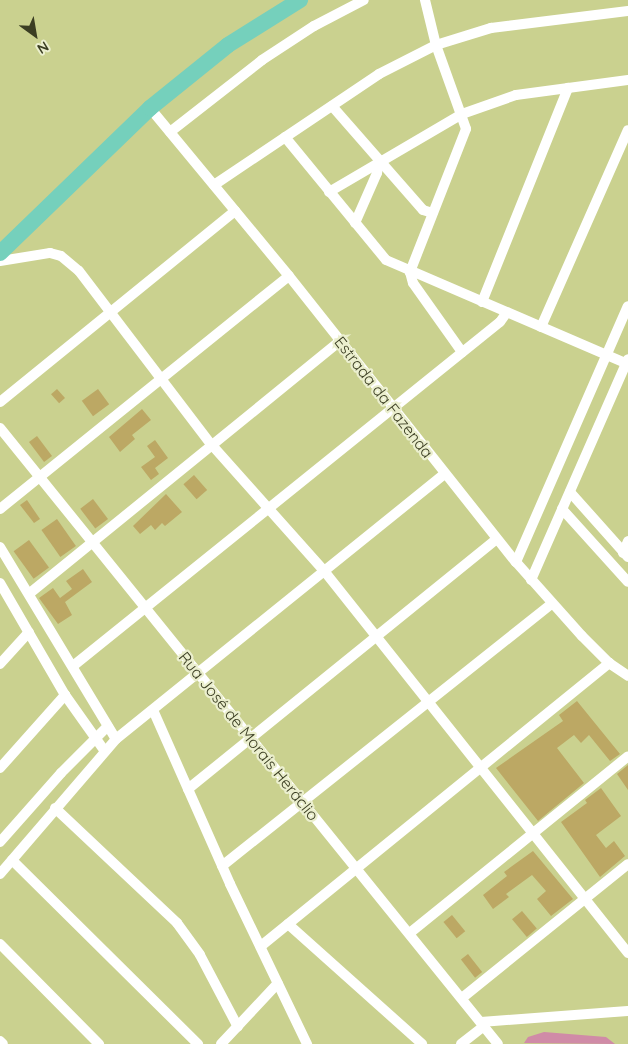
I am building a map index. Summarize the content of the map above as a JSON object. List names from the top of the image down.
{
  "streets": {
    "street": ["Estrada da Fazenda", "Rua José de Morais Heráclio"]
  },
  "north": "bottom right"
}
